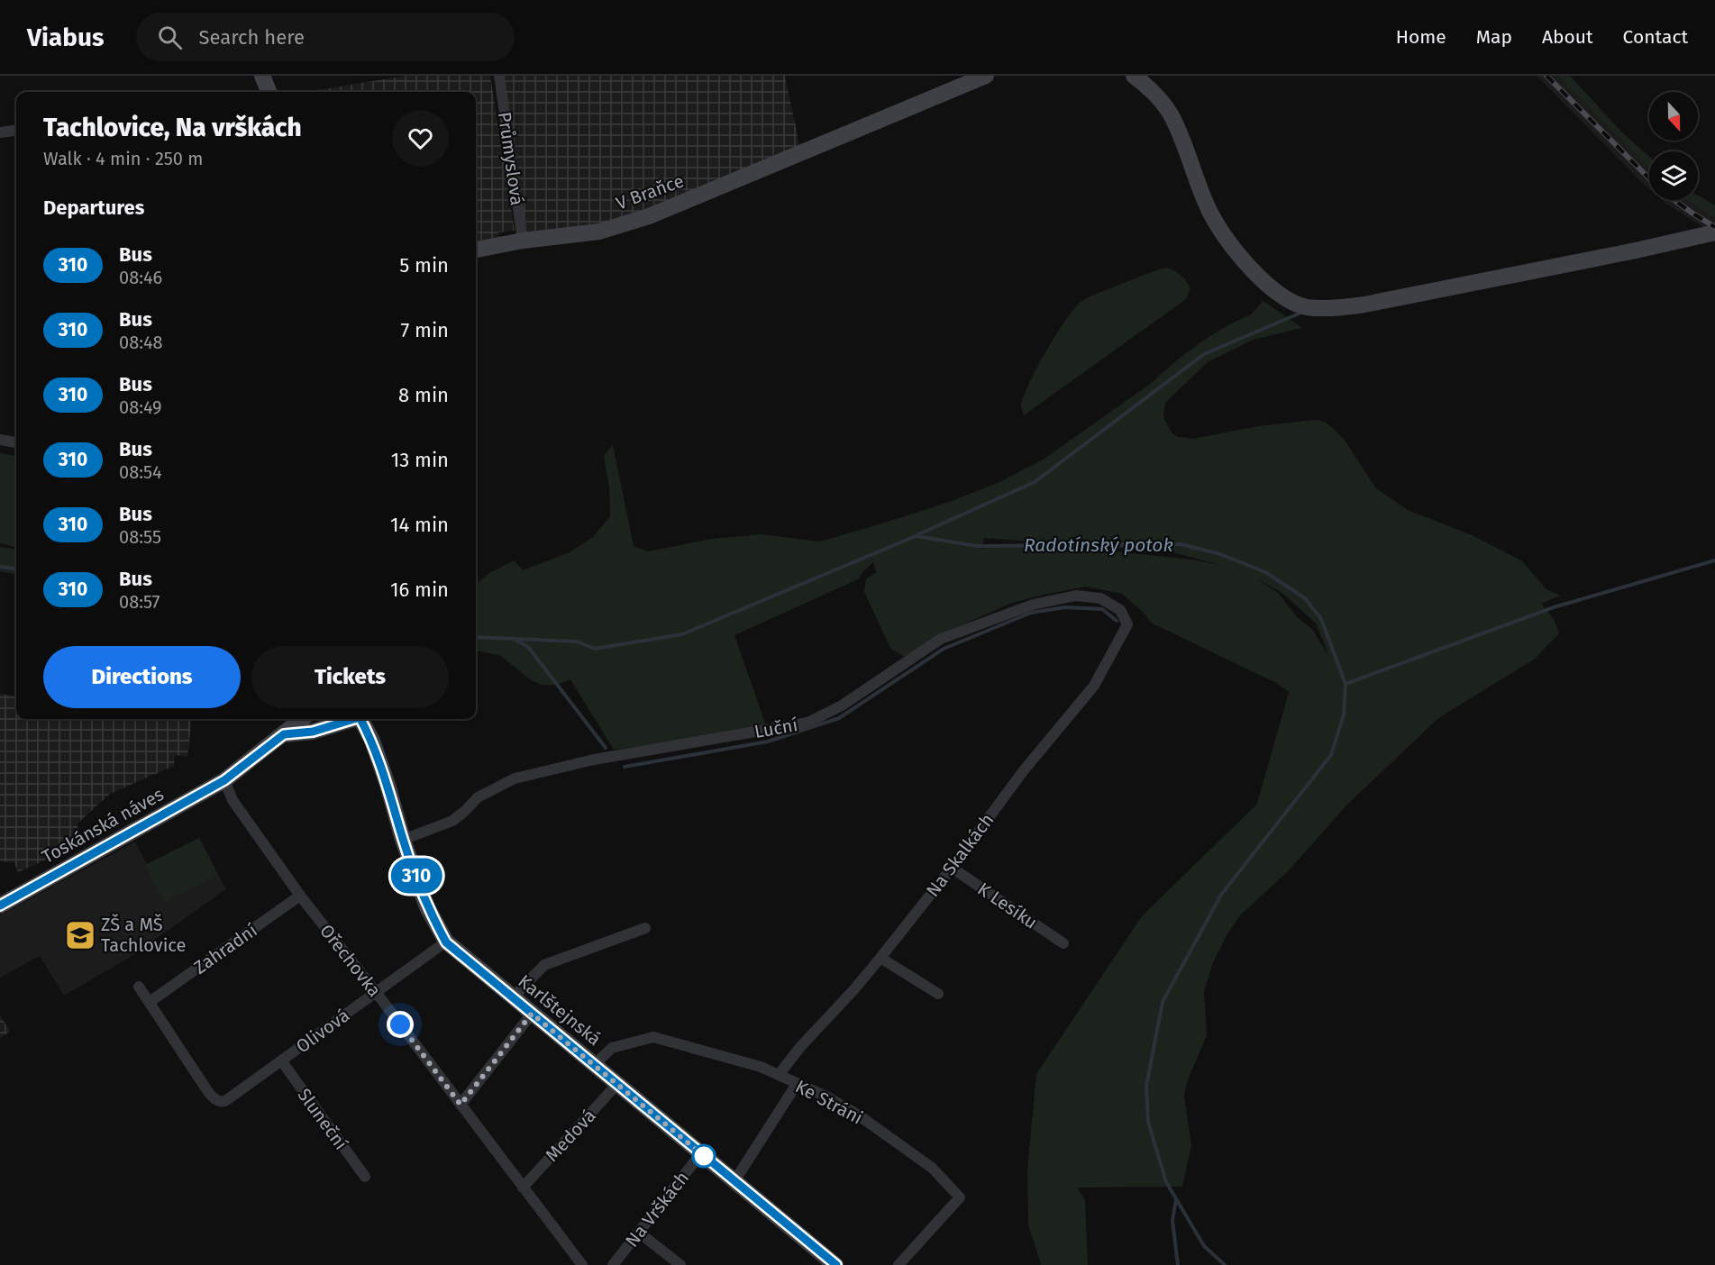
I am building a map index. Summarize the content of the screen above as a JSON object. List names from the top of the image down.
{
  "streets": {
    "street": [
      "Průmyslová",
      "V Braňce",
      "Luční",
      "Toskánská náves",
      "Na Skalkách",
      "K Lesíku",
      "Zahradní",
      "Ořechovka",
      "Karlštejnská",
      "Olivová",
      "Ke Stráni",
      "Sluneční",
      "Medová",
      "Na Vrškách"
    ]
  },
  "crossings": [
    ["Průmyslová", "V Braňce"],
    ["Luční", "Na Skalkách"],
    ["Luční", "Karlštejnská"],
    ["Toskánská náves", "Ořechovka"],
    ["Na Skalkách", "K Lesíku"],
    ["Na Skalkách", "Ke Stráni"],
    ["Zahradní", "Ořechovka"],
    ["Zahradní", "Olivová"],
    ["Ořechovka", "Olivová"],
    ["Ořechovka", "Medová"],
    ["Karlštejnská", "Olivová"],
    ["Karlštejnská", "Ke Stráni"],
    ["Karlštejnská", "Medová"],
    ["Karlštejnská", "Na Vrškách"],
    ["Olivová", "Sluneční"]
  ],
  "water": ["Radotínský potok"],
  "places": {
    "school or university": ["ZŠ a MŠ Tachlovice"]
  },
  "lines": ["bus line 310"],
  "north": "bottom",
  "page": {
    "header": "Viabus",
    "search": "Search here",
    "nav": [
      "Home",
      "Map",
      "About",
      "Contact"
    ],
    "on_map": "310",
    "heading": [
      ["Tachlovice, Na vrškách", "Walk · 4 min · 250 m"],
      "Departures"
    ],
    "list": [
      {
        "mark": "310",
        "name": "Bus",
        "note": "08:46",
        "value": "5 min"
      },
      {
        "mark": "310",
        "name": "Bus",
        "note": "08:48",
        "value": "7 min"
      },
      {
        "mark": "310",
        "name": "Bus",
        "note": "08:49",
        "value": "8 min"
      },
      {
        "mark": "310",
        "name": "Bus",
        "note": "08:54",
        "value": "13 min"
      },
      {
        "mark": "310",
        "name": "Bus",
        "note": "08:55",
        "value": "14 min"
      },
      {
        "mark": "310",
        "name": "Bus",
        "note": "08:57",
        "value": "16 min"
      }
    ],
    "buttons": ["Directions", "Tickets"]
  }
}
